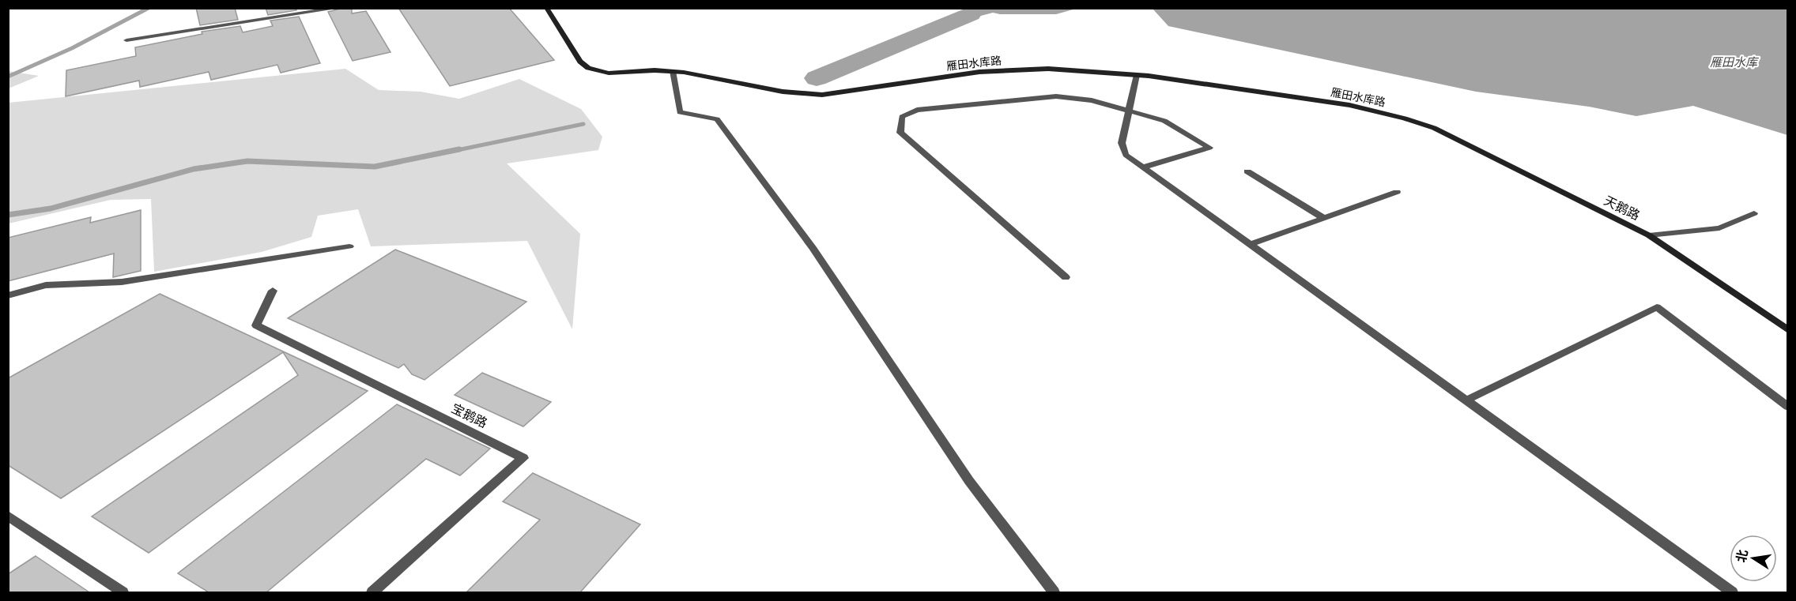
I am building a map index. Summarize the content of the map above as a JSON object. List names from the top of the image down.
{
  "streets": {
    "main road": ["雁田水库路", "天鹅路"],
    "lane": ["宝鹅路"]
  },
  "crossings": [
    ["雁田水库路", "天鹅路"]
  ],
  "water": ["雁田水库"],
  "north": "left"
}
